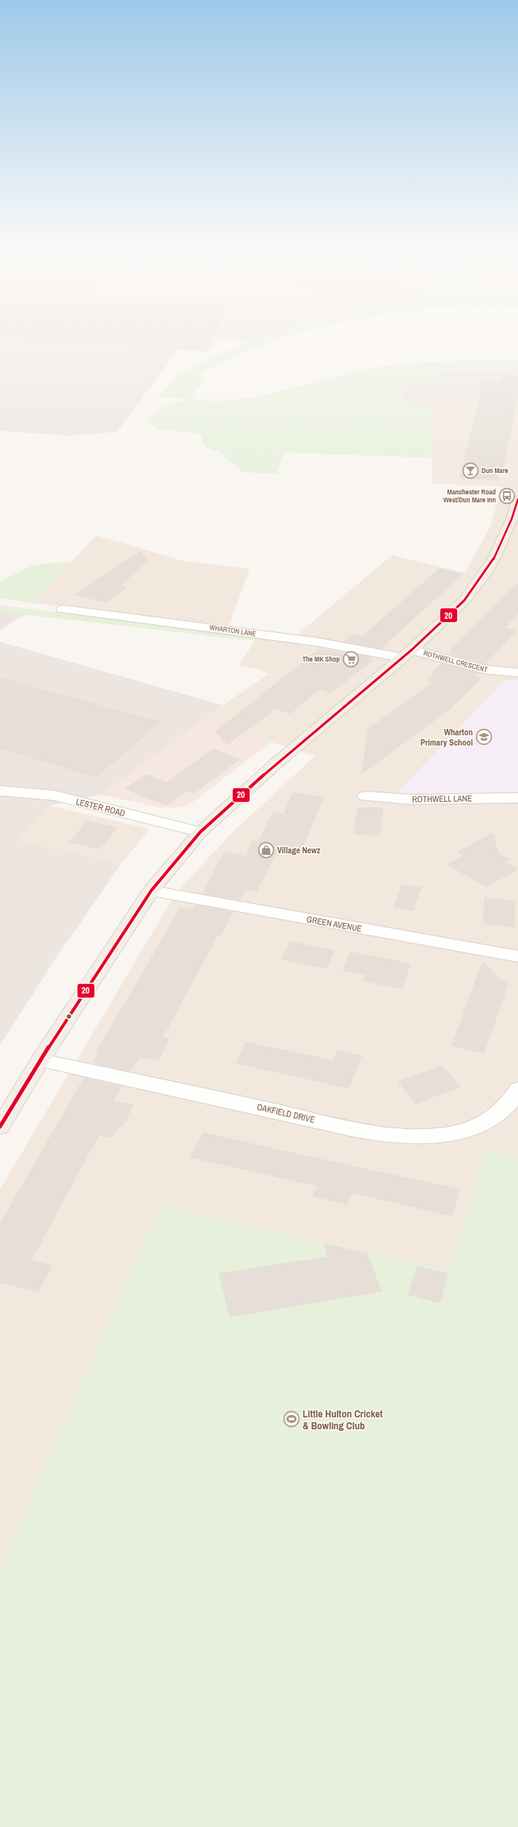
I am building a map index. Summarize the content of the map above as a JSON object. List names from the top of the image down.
{
  "streets": {
    "street": [
      "WHARTON LANE",
      "ROTHWELL CRESCENT",
      "ROTHWELL LANE",
      "LESTER ROAD",
      "GREEN AVENUE",
      "OAKFIELD DRIVE"
    ]
  },
  "crossings": [
    ["WHARTON LANE", "ROTHWELL CRESCENT"]
  ],
  "places": {
    "bar": ["Dun Mare"],
    "bus stop": ["Manchester Road West/Dun Mare Inn"],
    "supermarket": ["The MK Shop"],
    "school or university": ["Wharton Primary School"],
    "shop": ["Village Newz"],
    "sports": ["Little Hulton Cricket & Bowling Club"]
  },
  "lines": ["transit line 20"]
}
